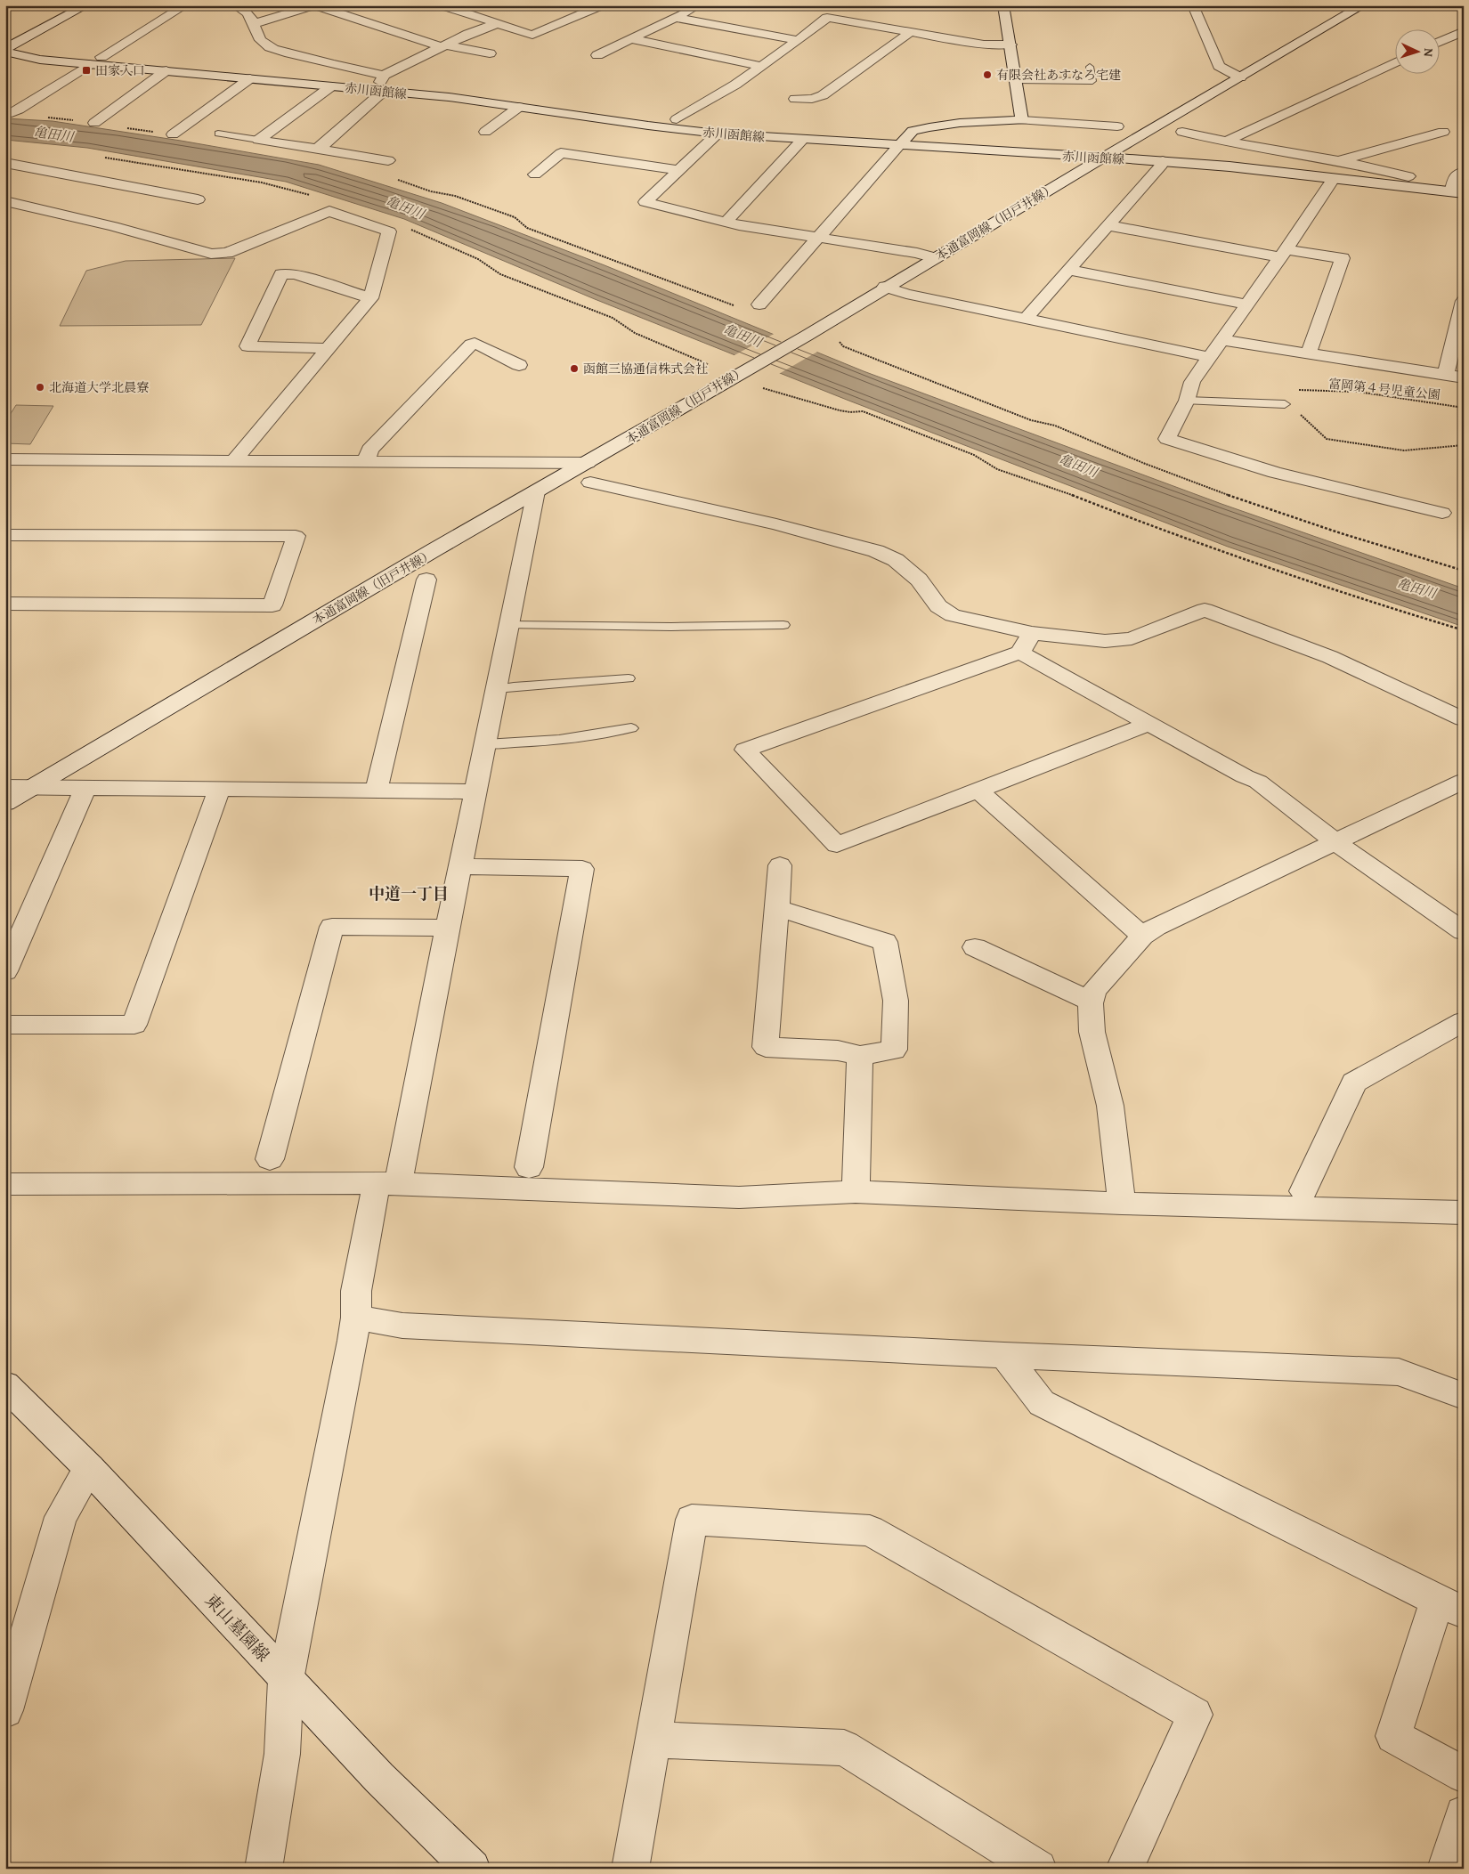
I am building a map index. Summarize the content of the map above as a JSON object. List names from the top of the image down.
{
  "streets": {
    "street": ["赤川函館線", "本通富岡線（旧戸井線）", "東山墓園線"],
    "path": ["富岡第４号児童公園"]
  },
  "crossings": [
    ["赤川函館線", "本通富岡線（旧戸井線）"]
  ],
  "districts": ["中道一丁目"],
  "water": ["亀田川"],
  "places": {
    "transit": ["田家入口"],
    "other": ["有限会社あすなろ宅建", "函館三協通信株式会社", "北海道大学北晨寮"]
  },
  "north": "right"
}
